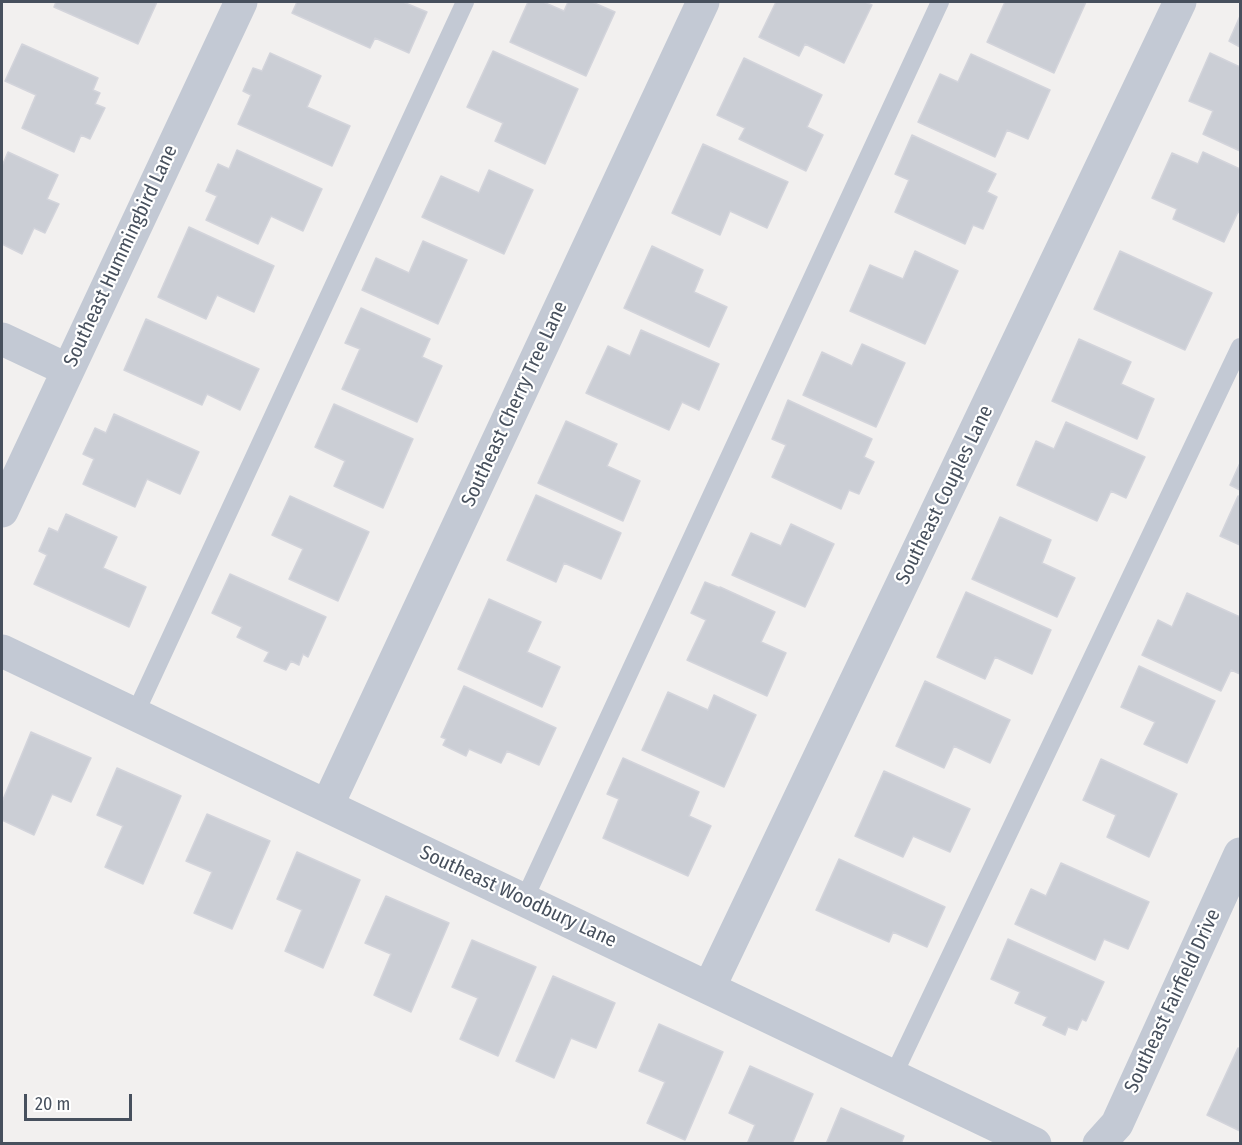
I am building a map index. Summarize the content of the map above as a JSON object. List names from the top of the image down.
{
  "streets": {
    "street": [
      "Southeast Hummingbird Lane",
      "Southeast Cherry Tree Lane",
      "Southeast Couples Lane",
      "Southeast Woodbury Lane",
      "Southeast Fairfield Drive"
    ]
  },
  "crossings": [
    ["Southeast Cherry Tree Lane", "Southeast Woodbury Lane"],
    ["Southeast Couples Lane", "Southeast Woodbury Lane"]
  ],
  "scale_bar": "20 m"
}
